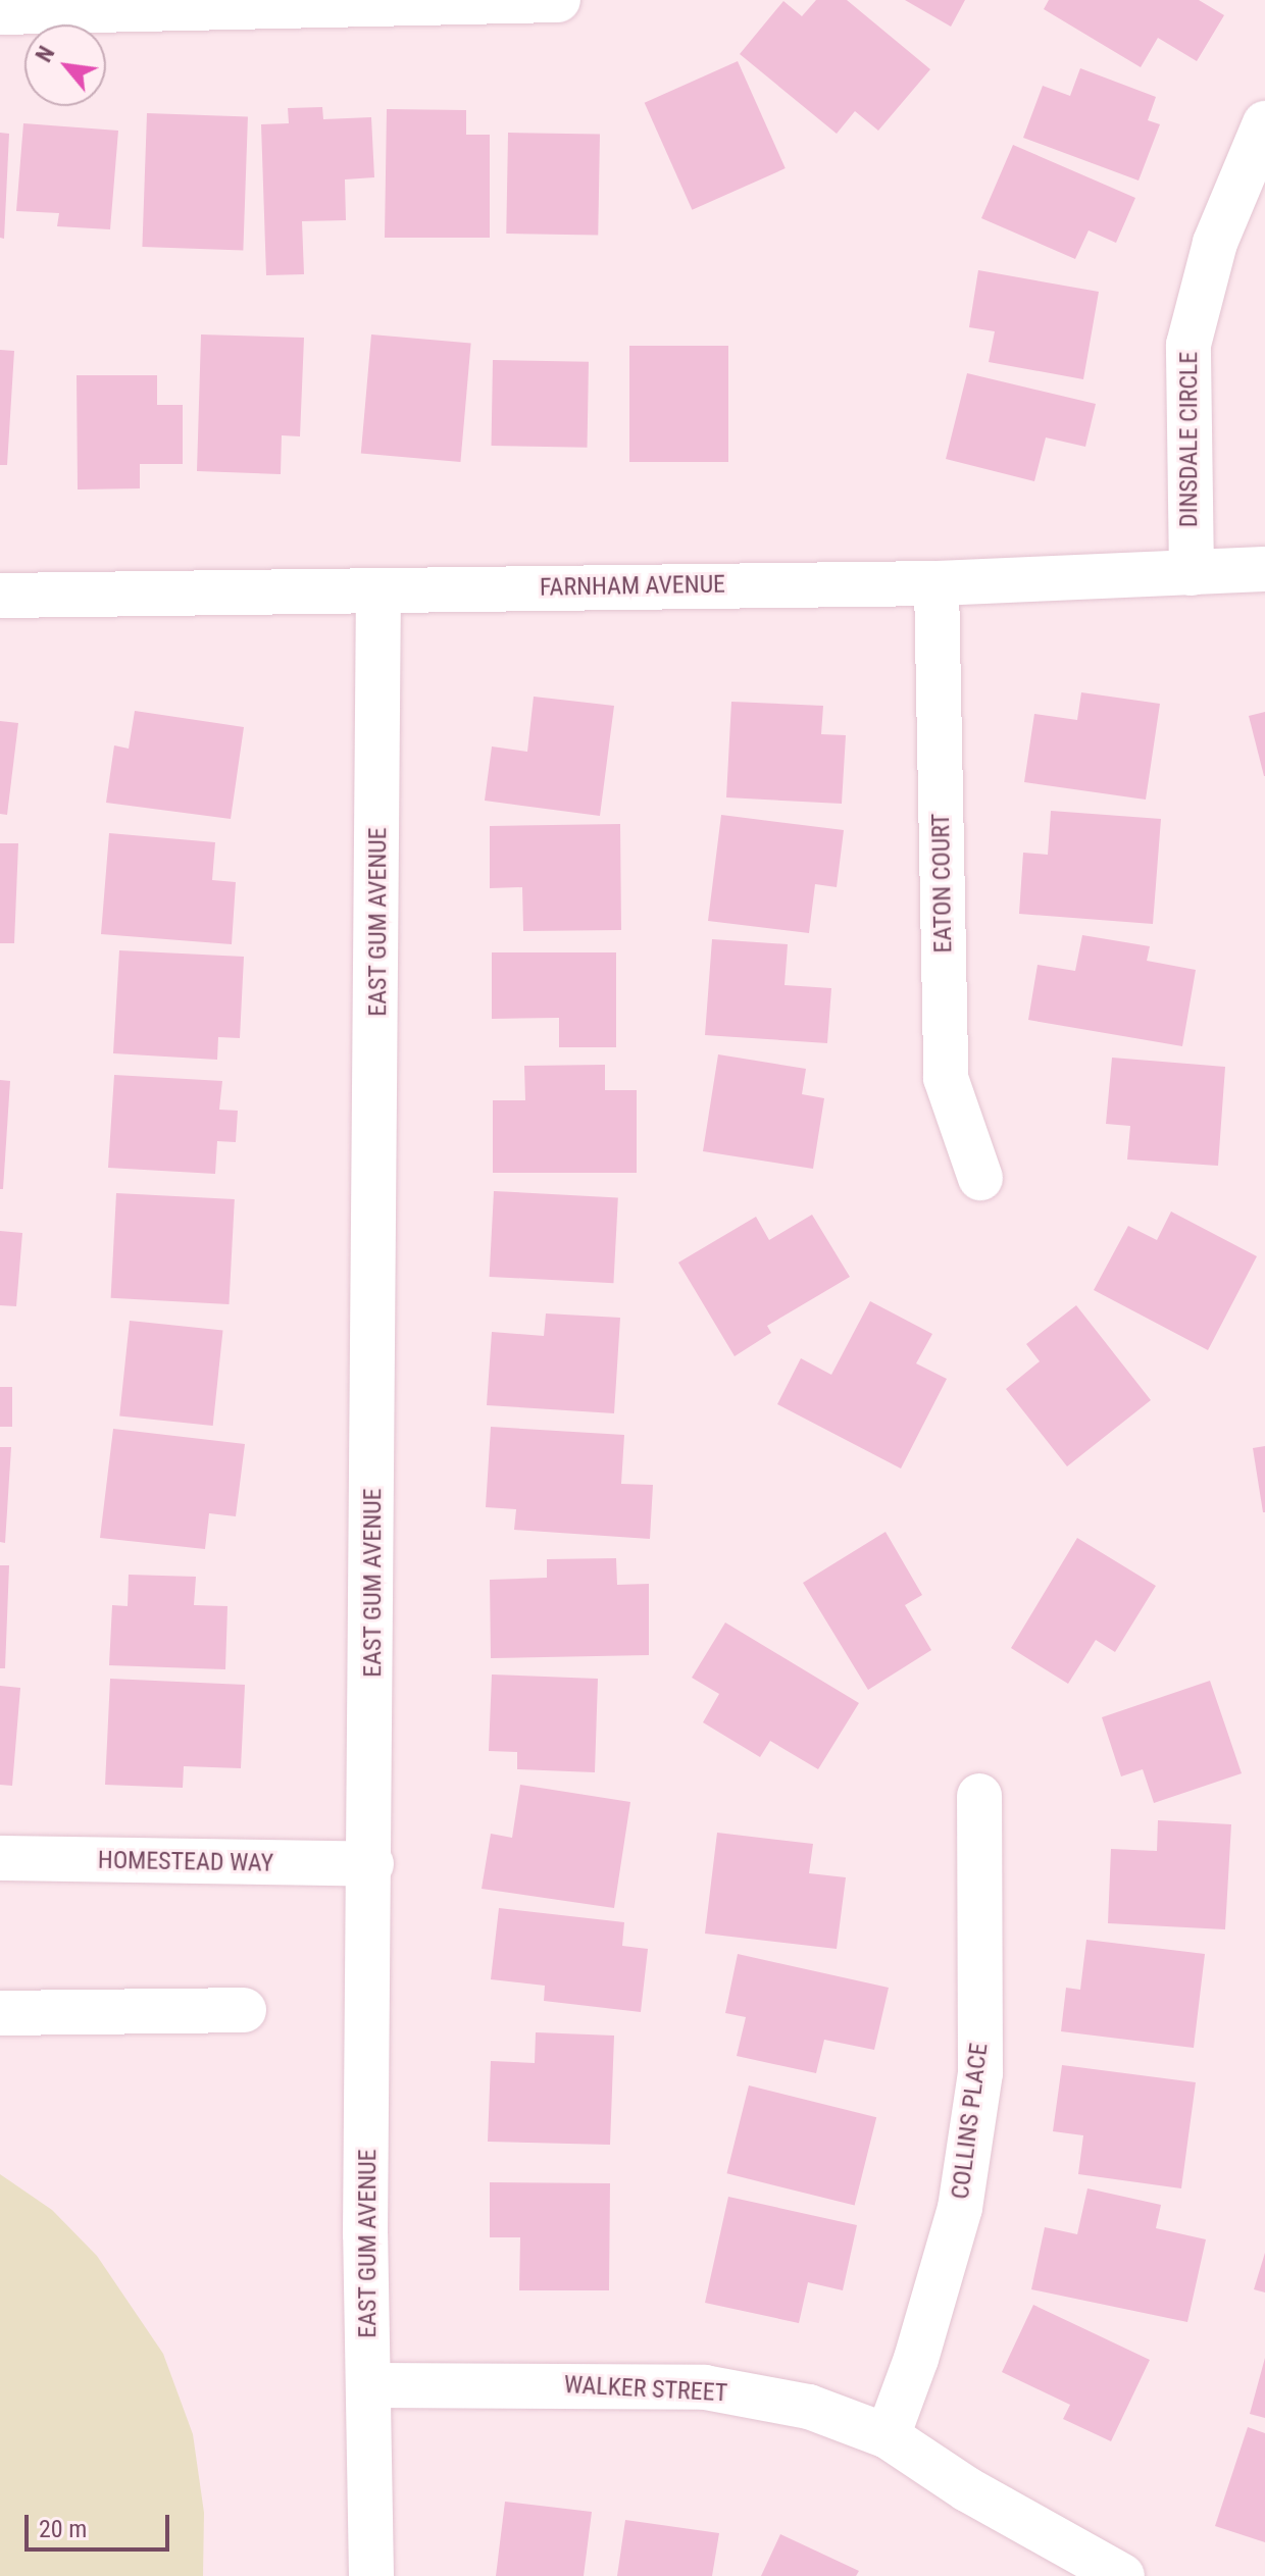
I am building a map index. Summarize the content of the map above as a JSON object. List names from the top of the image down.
{
  "streets": {
    "street": [
      "DINSDALE CIRCLE",
      "FARNHAM AVENUE",
      "EATON COURT",
      "EAST GUM AVENUE",
      "HOMESTEAD WAY",
      "COLLINS PLACE",
      "WALKER STREET"
    ]
  },
  "crossings": [
    ["DINSDALE CIRCLE", "FARNHAM AVENUE"],
    ["FARNHAM AVENUE", "EATON COURT"],
    ["FARNHAM AVENUE", "EAST GUM AVENUE"],
    ["EAST GUM AVENUE", "HOMESTEAD WAY"],
    ["EAST GUM AVENUE", "WALKER STREET"],
    ["COLLINS PLACE", "WALKER STREET"]
  ],
  "scale_bar": "20 m",
  "north": "top left"
}
